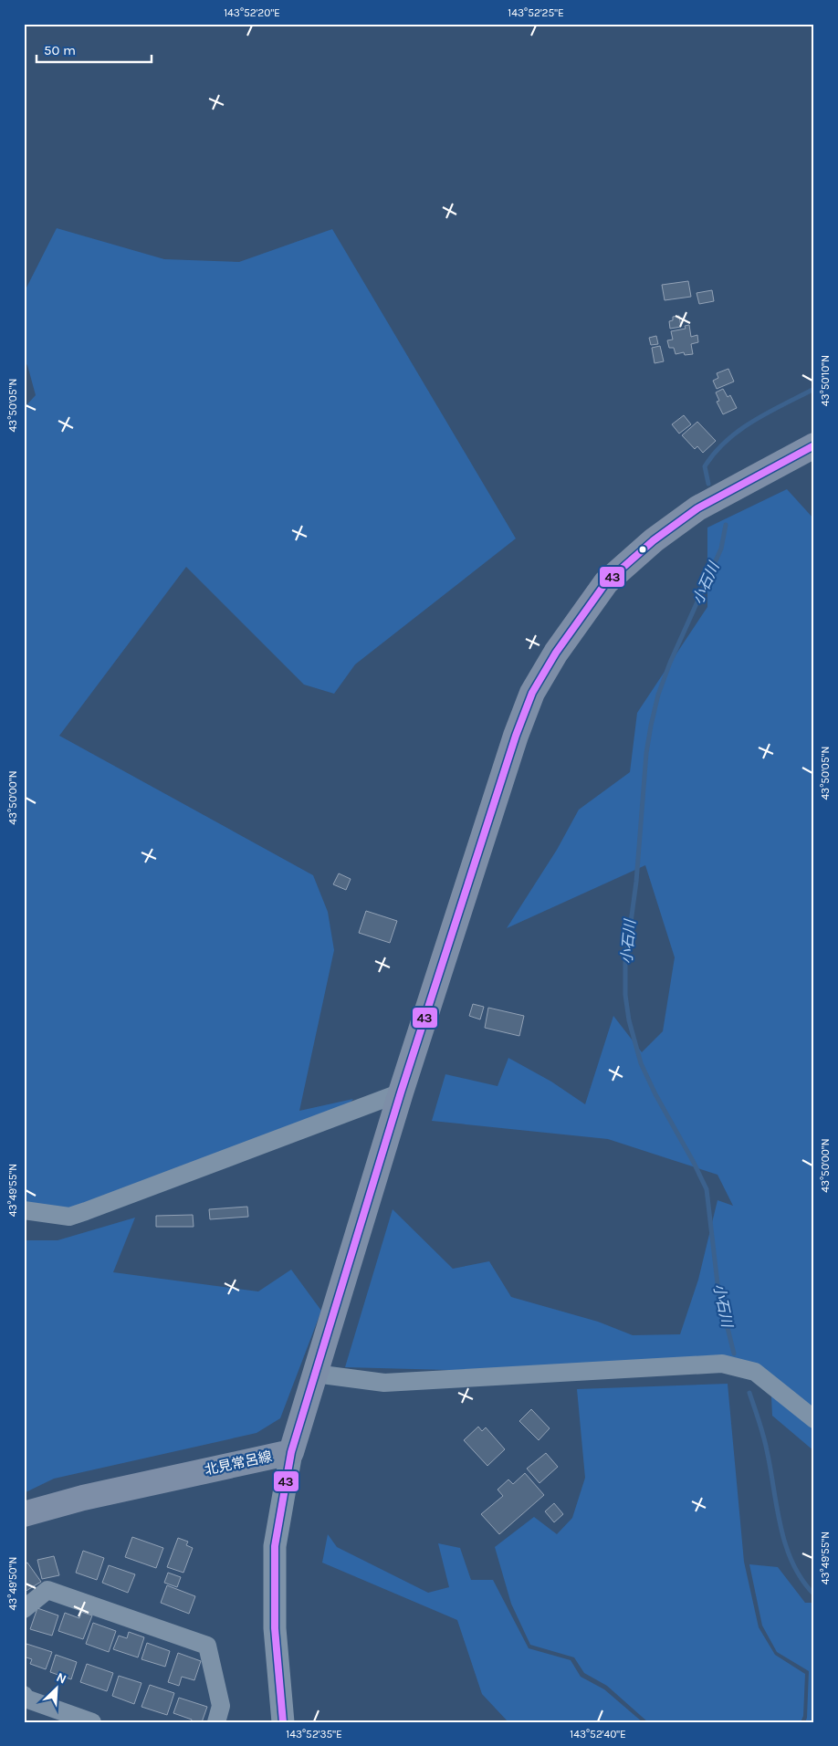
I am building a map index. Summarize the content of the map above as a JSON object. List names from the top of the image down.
{
  "streets": {
    "main road": ["北見常呂線"]
  },
  "water": ["小石川"],
  "lines": ["transit line 43"],
  "scale_bar": "50 m",
  "north": "top right",
  "coordinates": [
    "143°52'20\"E",
    "143°52'25\"E",
    "43°50'10\"N",
    "43°50'05\"N",
    "43°50'00\"N",
    "43°49'55\"N",
    "43°49'50\"N",
    "143°52'35\"E",
    "143°52'40\"E"
  ]
}
